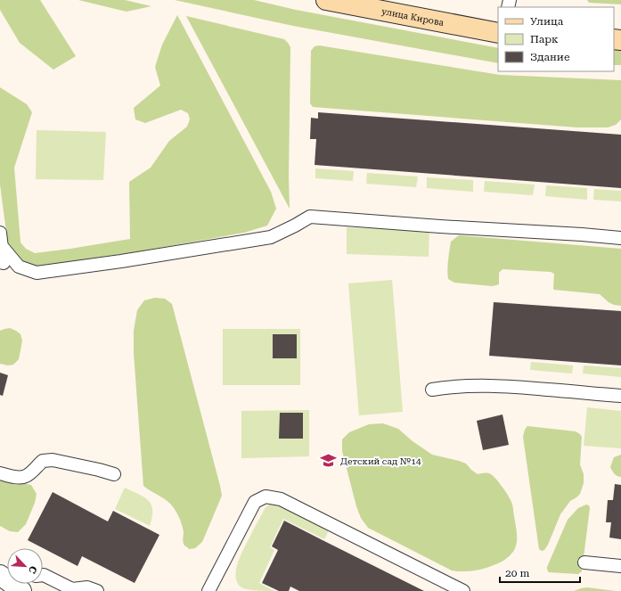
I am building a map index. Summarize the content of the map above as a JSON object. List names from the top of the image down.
{
  "streets": {
    "main road": ["улица Кирова"]
  },
  "places": {
    "school or university": ["Детский сад №14"]
  },
  "legend": ["Улица", "Парк", "Здание"],
  "scale_bar": "20 m",
  "north": "bottom right"
}
